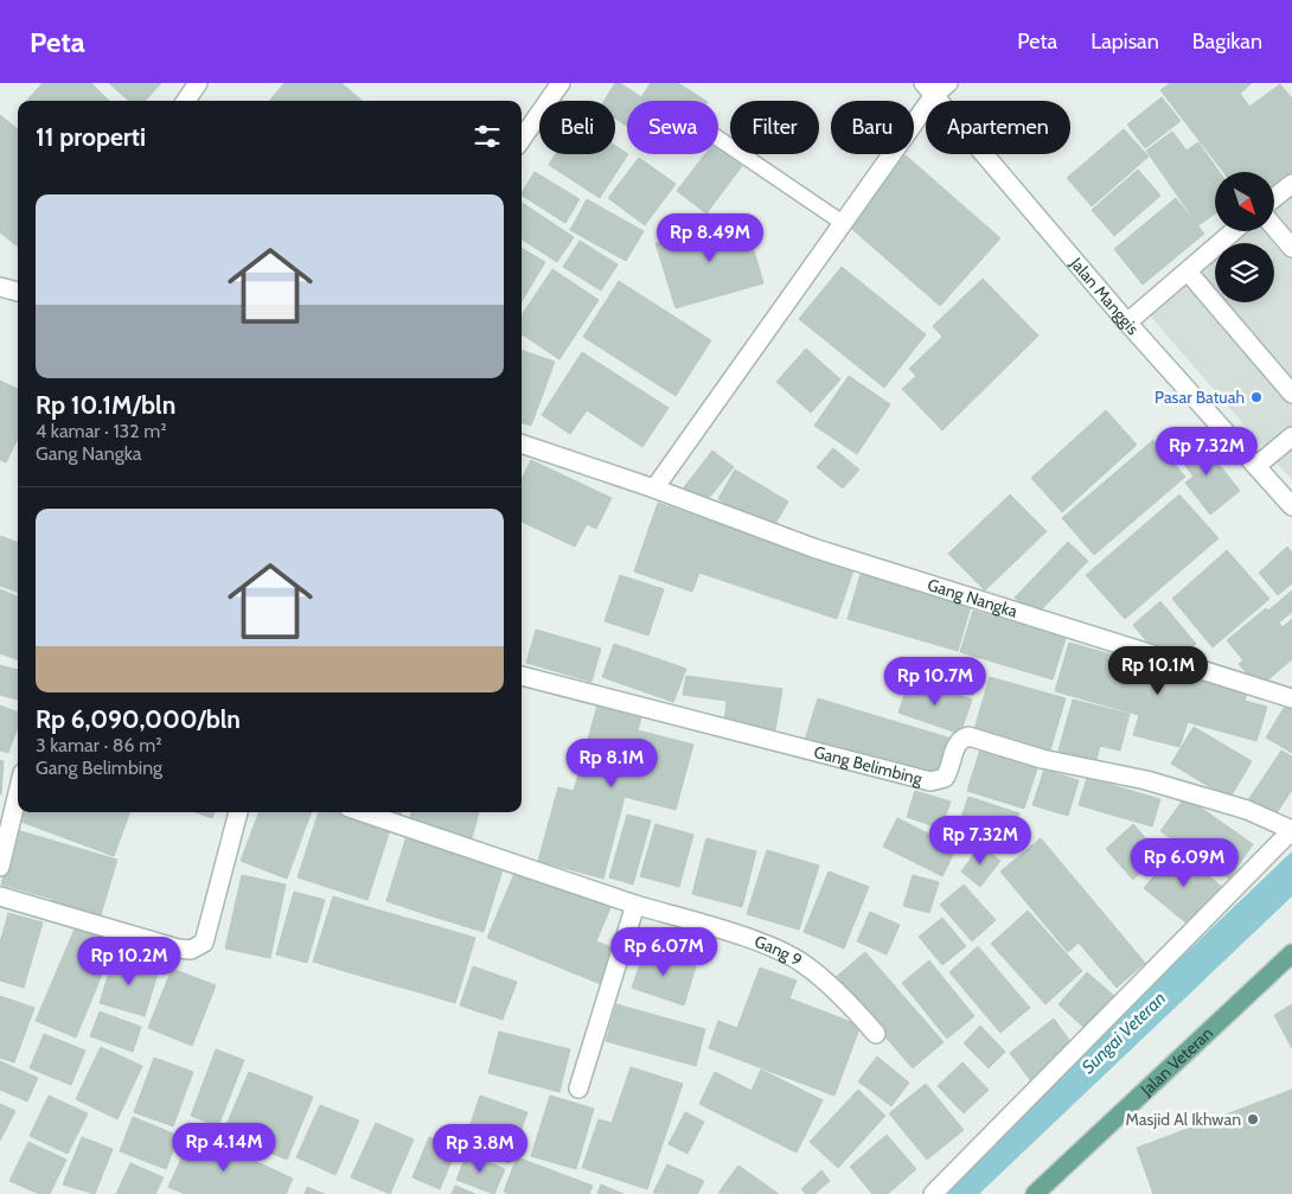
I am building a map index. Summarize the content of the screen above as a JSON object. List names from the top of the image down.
{
  "streets": {
    "main road": ["Jalan Veteran"],
    "street": [
      "Jalan Manggis",
      "Gang Nangka",
      "Gang Belimbing",
      "Gang 9"
    ]
  },
  "water": ["Sungai Veteran"],
  "places": ["Pasar Batuah", "Masjid Al Ikhwan"],
  "north": "bottom right",
  "page": {
    "header": "Peta",
    "nav": ["Peta", "Lapisan", "Bagikan"],
    "chip": [
      "Beli",
      "Sewa",
      "Filter",
      "Baru",
      "Apartemen"
    ],
    "heading": "11 properti",
    "list": [
      {
        "name": "Rp 10.1M/bln",
        "note": "4 kamar · 132 m² · Gang Nangka"
      },
      {
        "name": "Rp 6,090,000/bln",
        "note": "3 kamar · 86 m² · Gang Belimbing"
      }
    ],
    "price": [
      "Rp 8.49M",
      "Rp 7.32M",
      "Rp 10.1M",
      "Rp 10.7M",
      "Rp 8.1M",
      "Rp 7.32M",
      "Rp 6.09M",
      "Rp 6.07M",
      "Rp 10.2M",
      "Rp 4.14M",
      "Rp 3.8M"
    ]
  }
}
